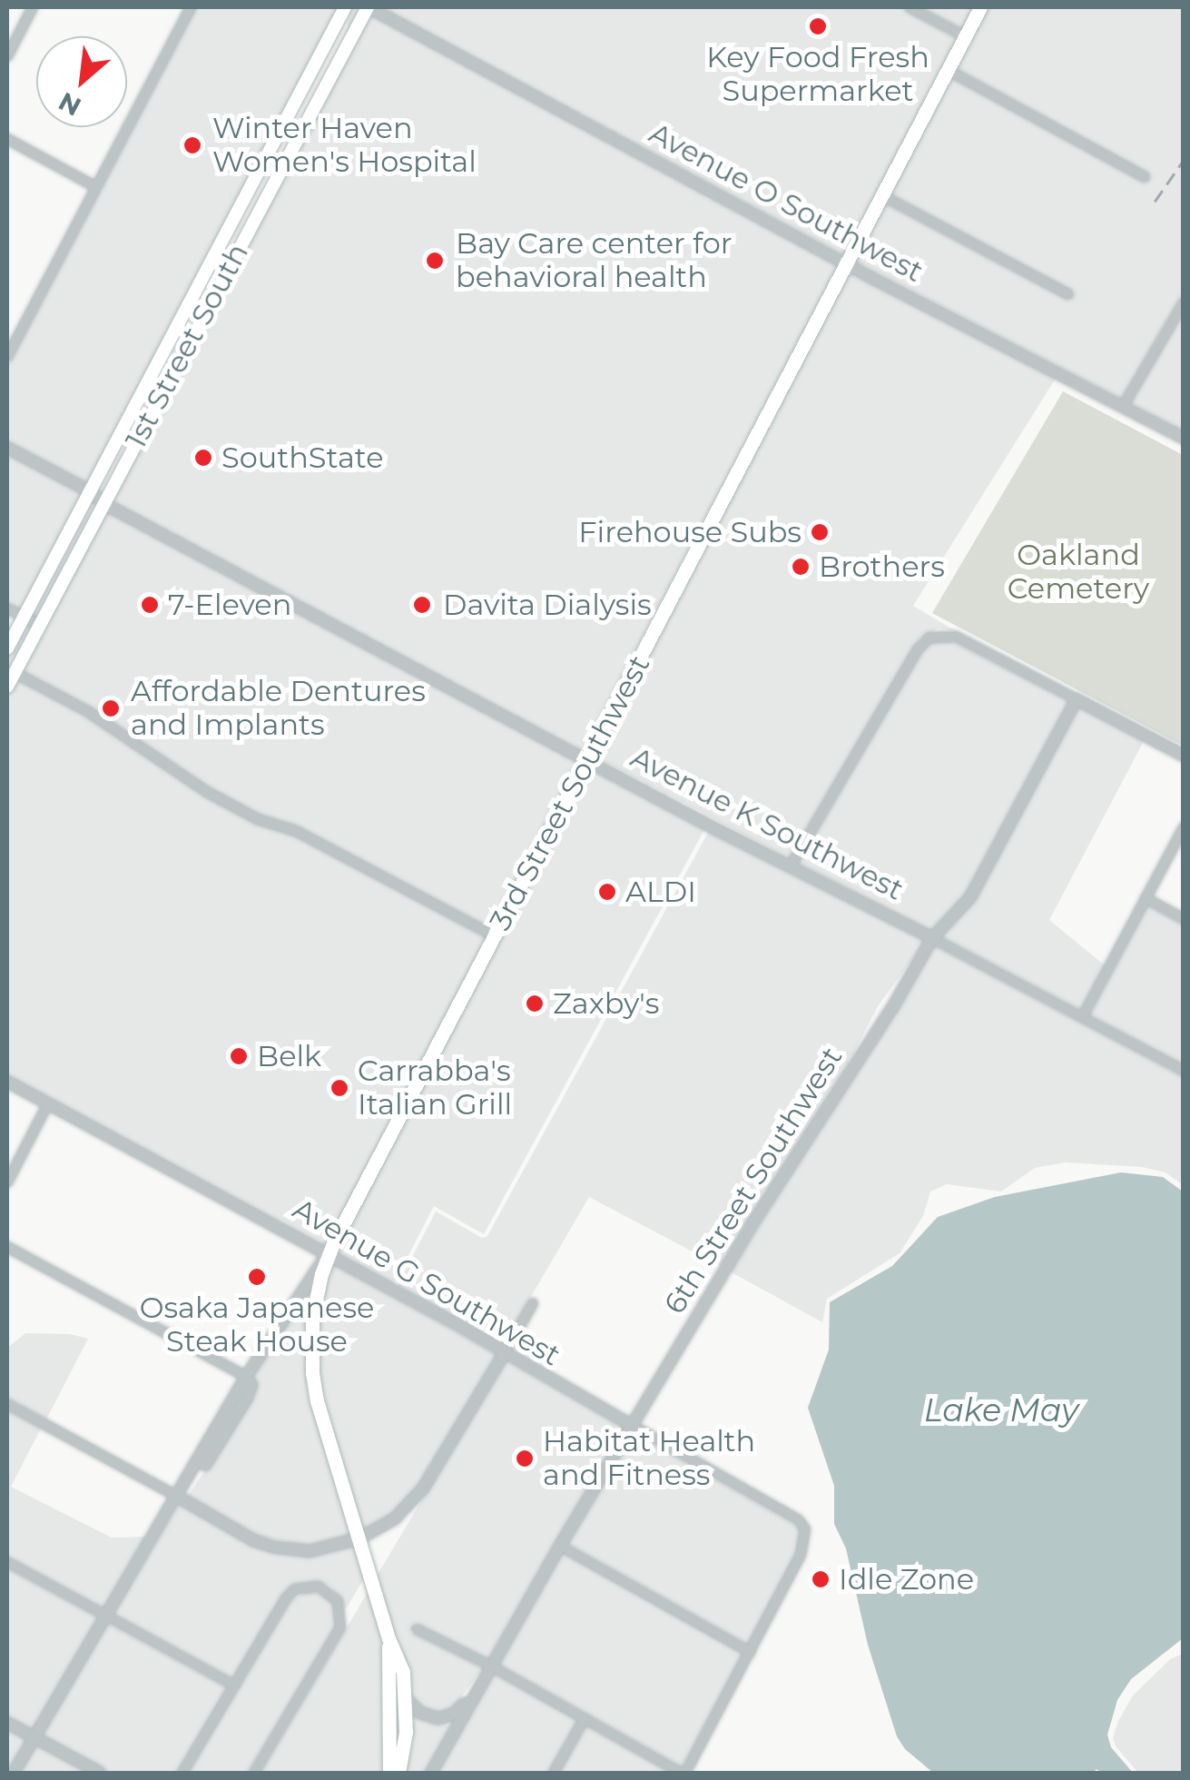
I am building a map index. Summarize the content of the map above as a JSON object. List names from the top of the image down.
{
  "streets": {
    "highway": ["3rd Street Southwest"],
    "main road": ["1st Street South"],
    "street": [
      "Avenue O Southwest",
      "Avenue K Southwest",
      "6th Street Southwest",
      "Avenue G Southwest"
    ]
  },
  "crossings": [
    ["Avenue O Southwest", "1st Street South"],
    ["Avenue O Southwest", "3rd Street Southwest"],
    ["1st Street South", "Avenue K Southwest"],
    ["3rd Street Southwest", "Avenue K Southwest"],
    ["3rd Street Southwest", "Avenue G Southwest"],
    ["Avenue K Southwest", "6th Street Southwest"],
    ["6th Street Southwest", "Avenue G Southwest"]
  ],
  "water": ["Lake May"],
  "parks": ["Oakland Cemetery"],
  "places": [
    "Key Food Fresh Supermarket",
    "Winter Haven Women's Hospital",
    "Bay Care center for behavioral health",
    "SouthState",
    "Firehouse Subs",
    "Brothers",
    "7-Eleven",
    "Davita Dialysis",
    "Affordable Dentures and Implants",
    "ALDI",
    "Zaxby's",
    "Belk",
    "Carrabba's Italian Grill",
    "Osaka Japanese Steak House",
    "Habitat Health and Fitness",
    "Idle Zone"
  ],
  "north": "bottom left"
}
